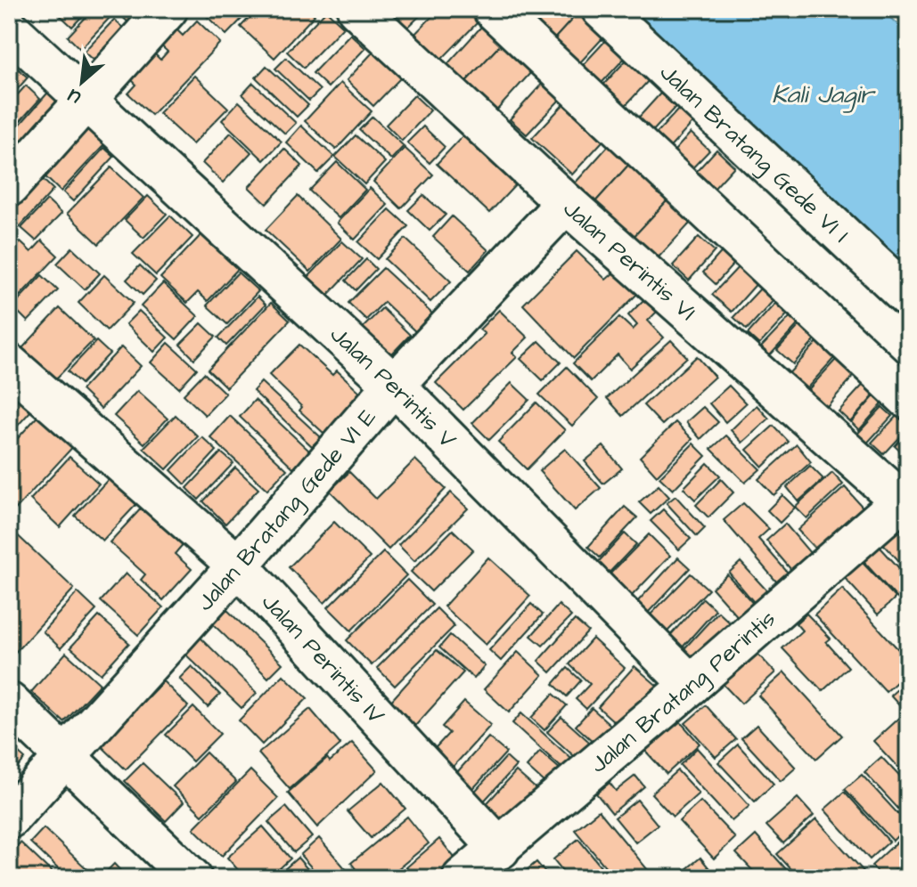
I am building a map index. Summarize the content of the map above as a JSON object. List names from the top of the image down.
{
  "streets": {
    "street": [
      "Jalan Bratang Gede VI I",
      "Jalan Perintis VI",
      "Jalan Perintis V",
      "Jalan Bratang Gede VI E",
      "Jalan Perintis IV",
      "Jalan Bratang Perintis"
    ]
  },
  "crossings": [
    ["Jalan Perintis VI", "Jalan Bratang Gede VI E"],
    ["Jalan Perintis VI", "Jalan Bratang Perintis"],
    ["Jalan Perintis V", "Jalan Bratang Gede VI E"],
    ["Jalan Perintis V", "Jalan Bratang Perintis"],
    ["Jalan Bratang Gede VI E", "Jalan Perintis IV"],
    ["Jalan Perintis IV", "Jalan Bratang Perintis"]
  ],
  "water": ["Kali Jagir"],
  "north": "bottom left"
}
